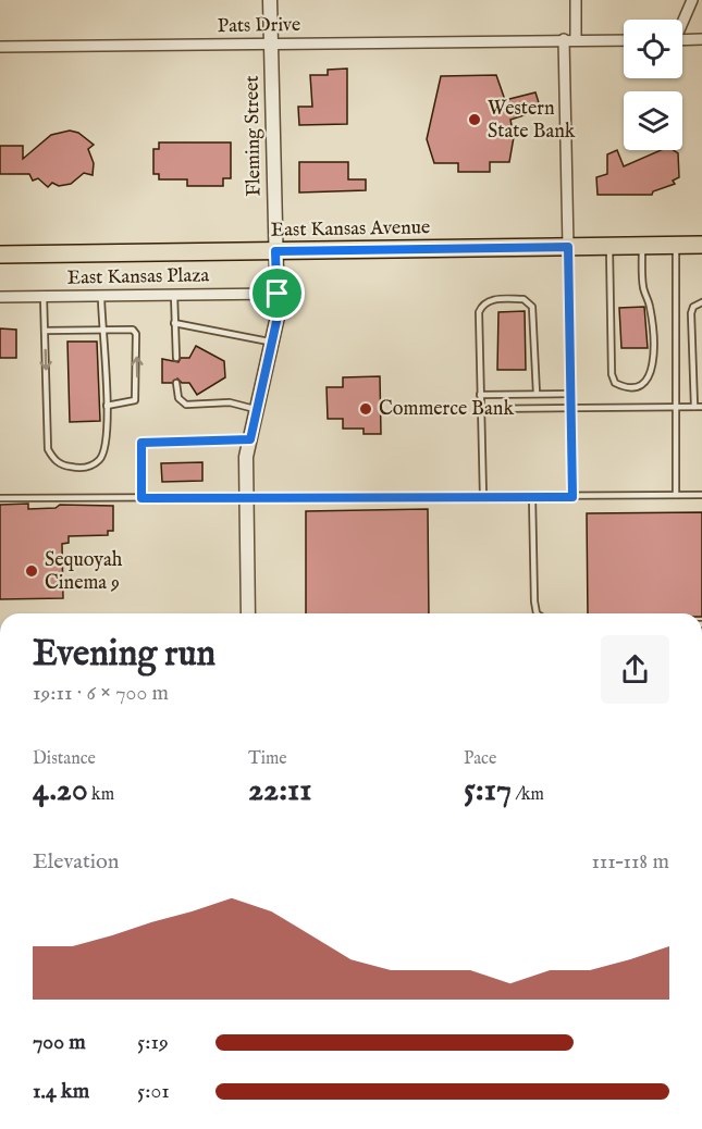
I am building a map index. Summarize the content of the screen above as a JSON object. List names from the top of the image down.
{
  "streets": {
    "main road": ["East Kansas Avenue"],
    "street": ["Pats Drive", "Fleming Street", "East Kansas Plaza"]
  },
  "crossings": [
    ["Pats Drive", "Fleming Street"],
    ["Fleming Street", "East Kansas Avenue"],
    ["Fleming Street", "East Kansas Plaza"]
  ],
  "places": ["Western State Bank", "Commerce Bank", "Sequoyah Cinema 9"],
  "page": {
    "heading": ["Evening run", "19:11 · 6 × 700 m"],
    "stats": [
      ["Distance", "4.20 km"],
      ["Time", "22:11"],
      ["Pace", "5:17 /km"]
    ],
    "chart": ["Elevation", "111–118 m"],
    "list": [
      {
        "name": "700 m",
        "note": "5:19"
      },
      {
        "name": "1.4 km",
        "note": "5:01"
      }
    ]
  }
}
